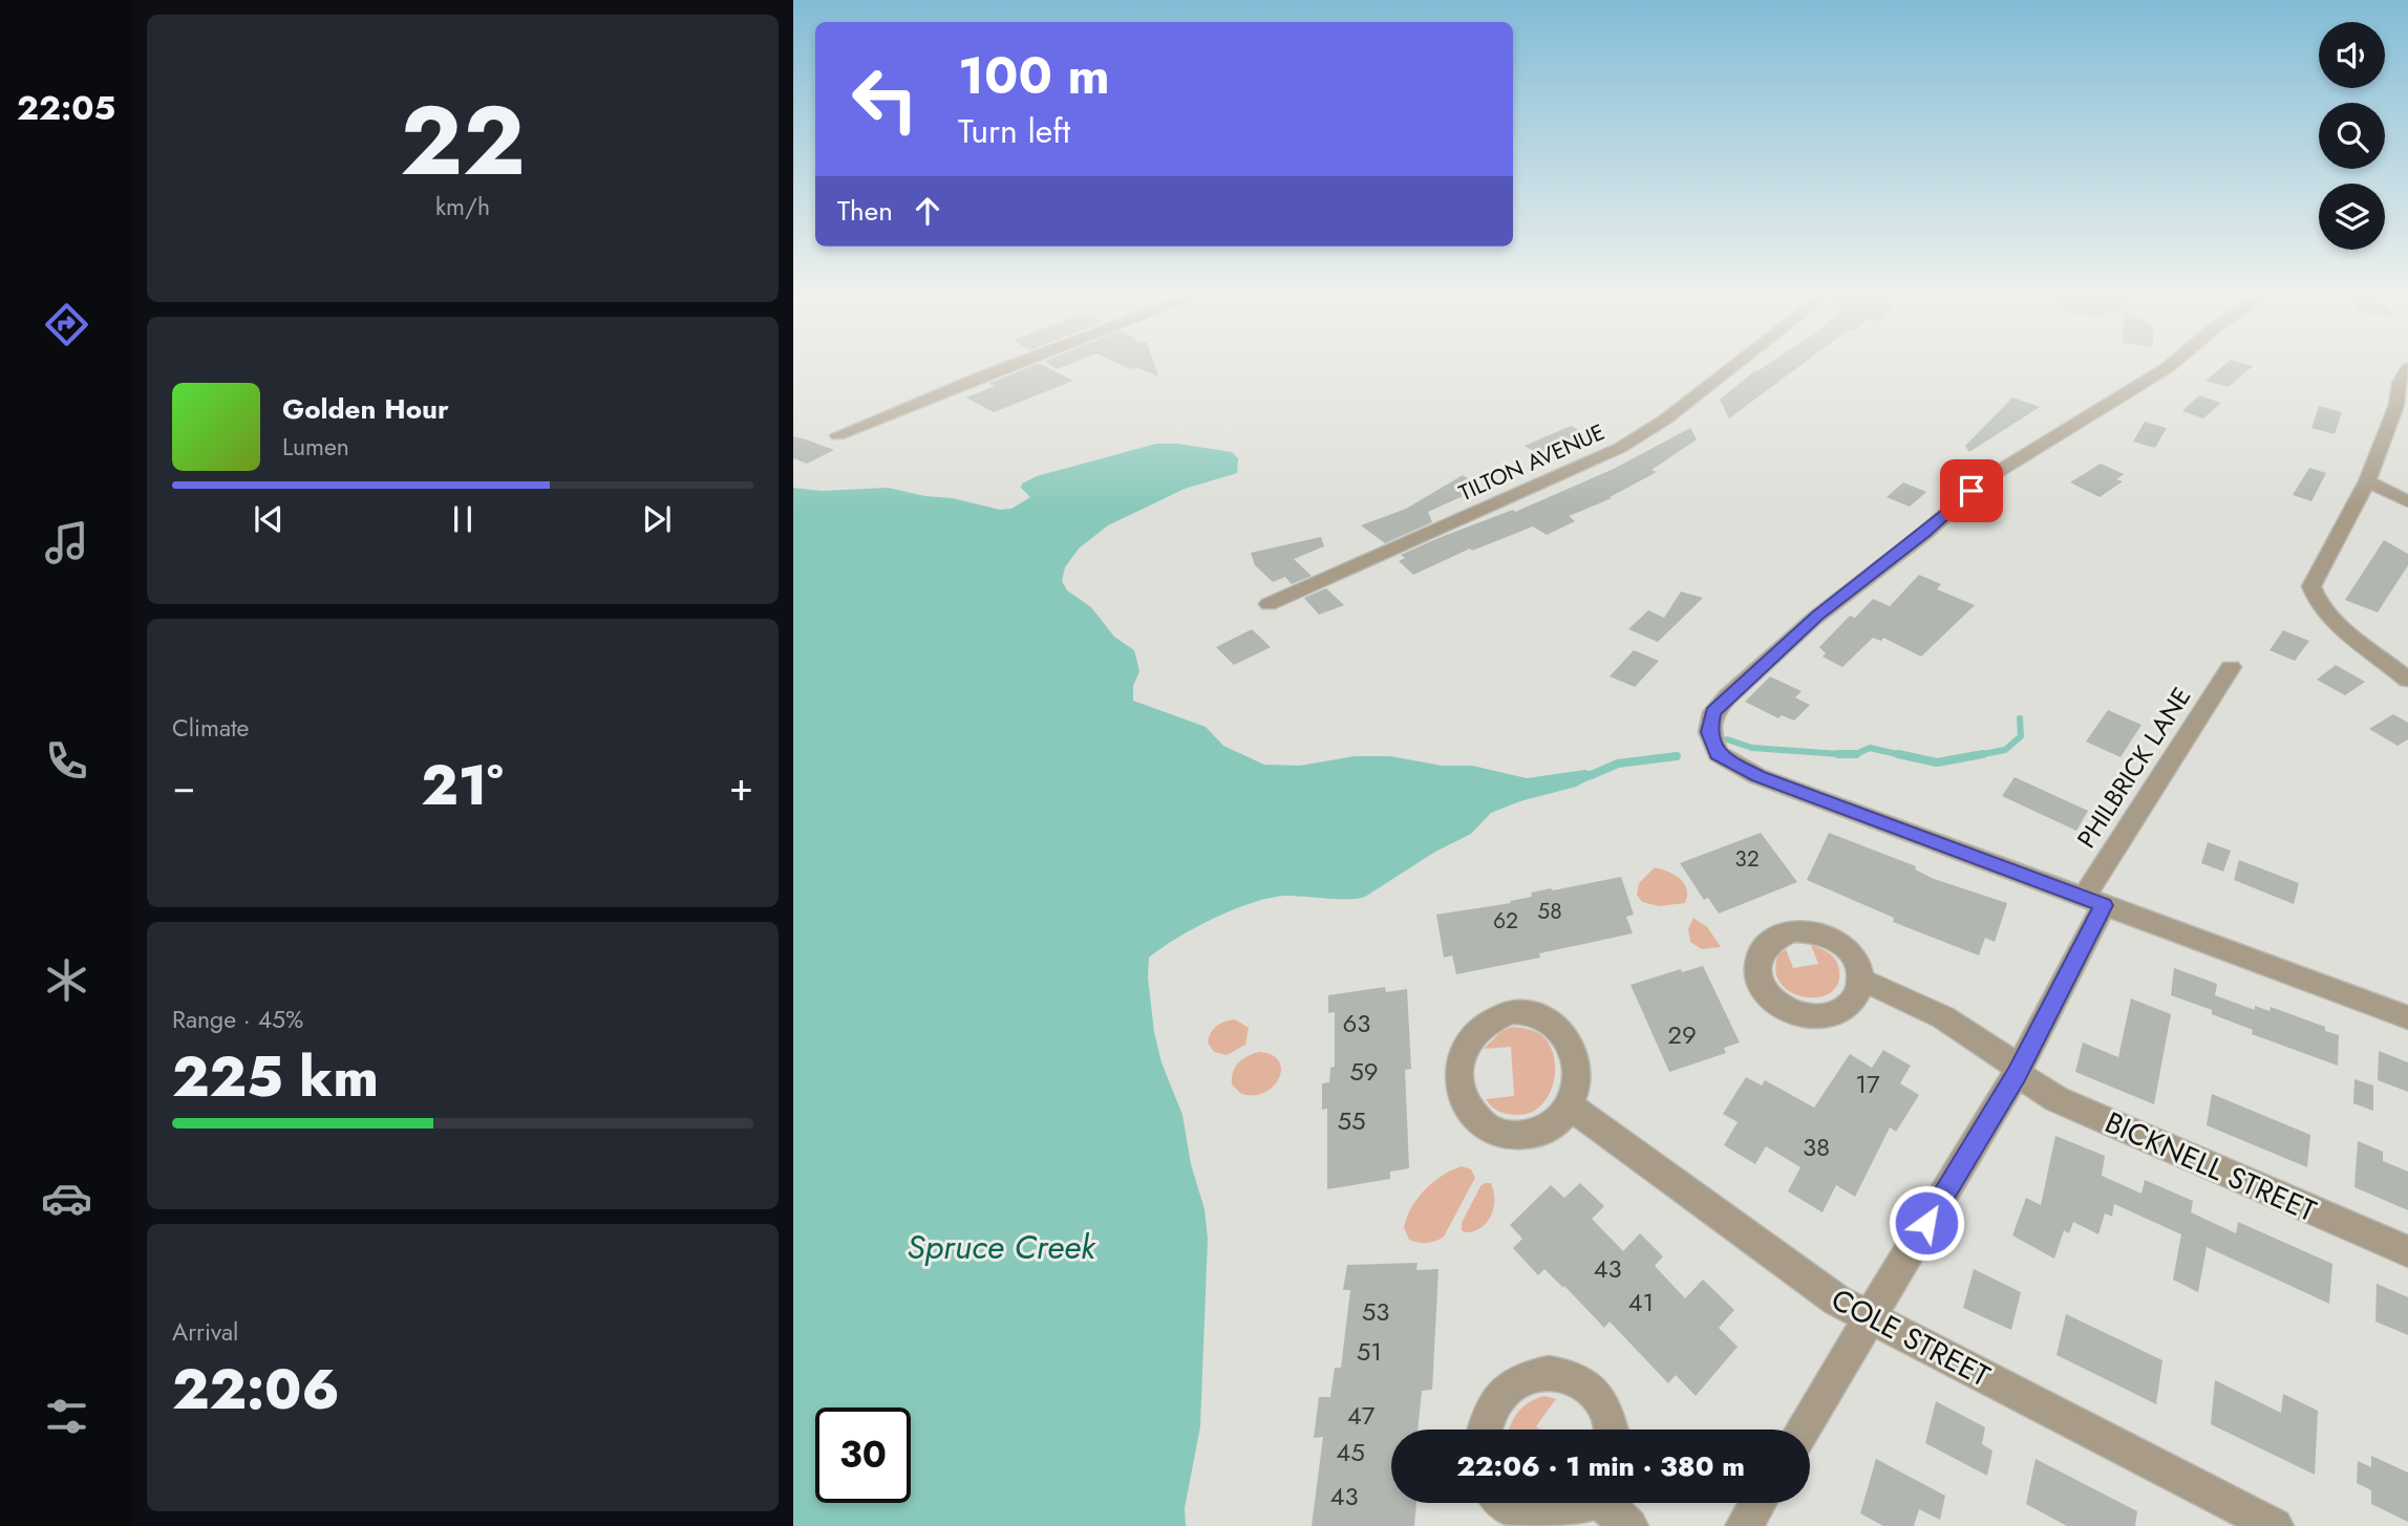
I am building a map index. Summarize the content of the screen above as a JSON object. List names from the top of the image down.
{
  "streets": {
    "street": [
      "TILTON AVENUE",
      "PHILBRICK LANE",
      "BICKNELL STREET",
      "COLE STREET"
    ]
  },
  "crossings": [
    ["PHILBRICK LANE", "BICKNELL STREET"],
    ["PHILBRICK LANE", "COLE STREET"]
  ],
  "water": ["Spruce Creek"],
  "house_numbers": [
    "32",
    "58",
    "62",
    "63",
    "29",
    "59",
    "17",
    "55",
    "38",
    "43",
    "41",
    "53",
    "51",
    "47",
    "45",
    "43"
  ],
  "page": {
    "tabs": "22:05",
    "tile": [
      ["22", "km/h"],
      "Climate",
      ["Range · 45%", "225 km"],
      ["Arrival", "22:06"]
    ],
    "turn": ["100 m", "Turn left"],
    "then": "Then",
    "song": ["Golden Hour", "Lumen"],
    "heat": ["−", "21°", "+"],
    "limit": "30",
    "trip": "22:06 · 1 min · 380 m"
  }
}
